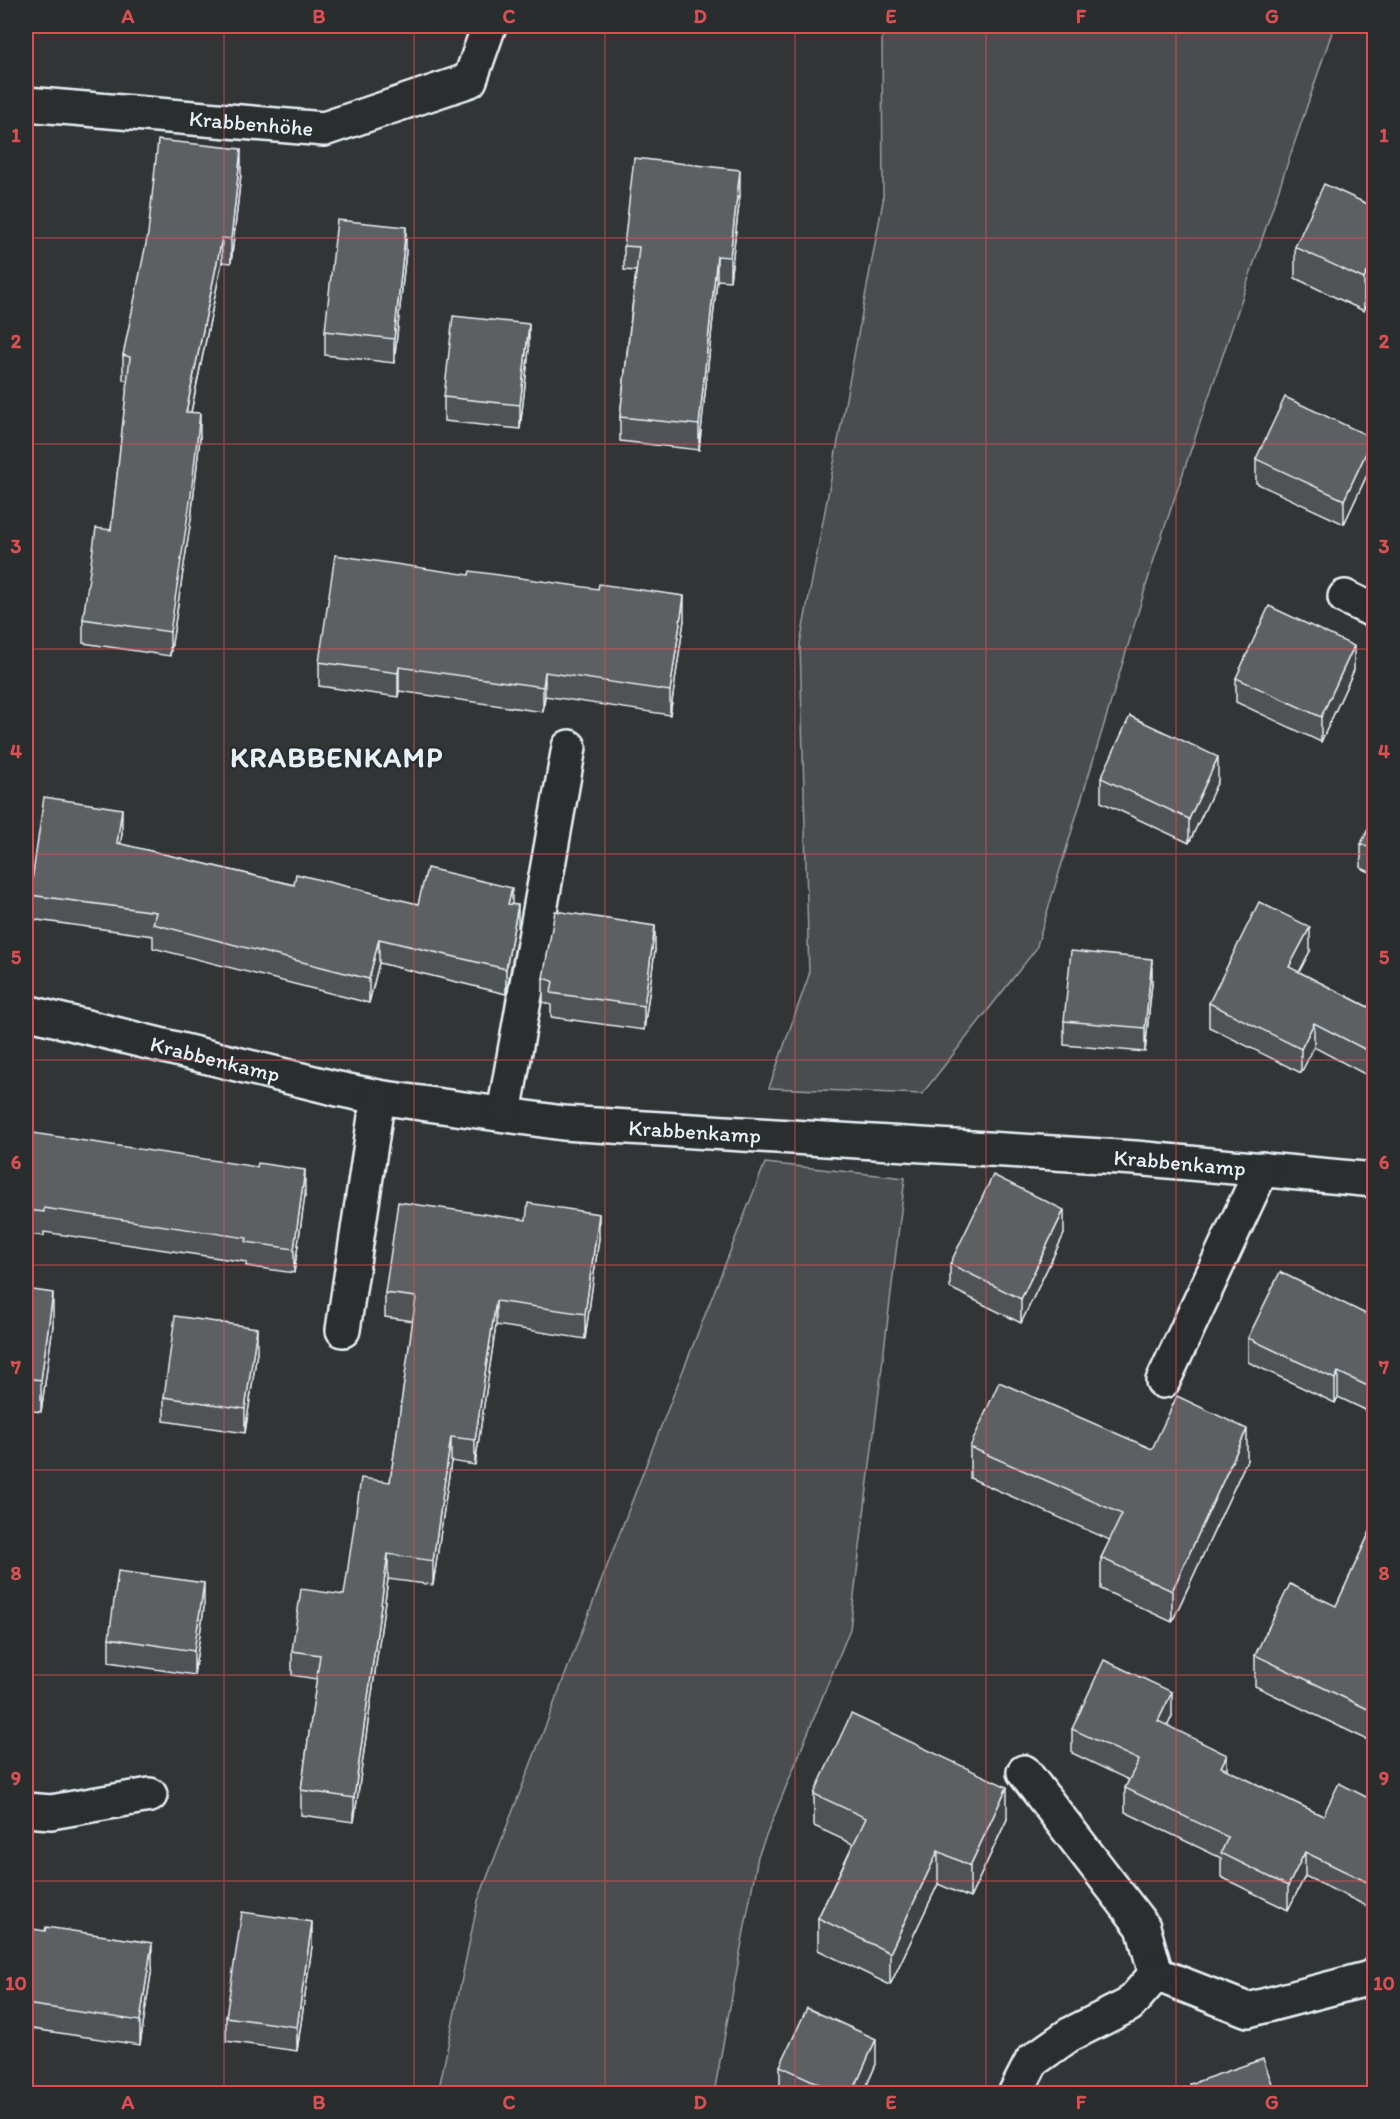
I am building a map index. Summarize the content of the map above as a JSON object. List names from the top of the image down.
{
  "streets": {
    "street": ["Krabbenhöhe", "Krabbenkamp"]
  },
  "districts": ["KRABBENKAMP"],
  "grid": {
    "columns": [
      "A",
      "B",
      "C",
      "D",
      "E",
      "F",
      "G"
    ],
    "rows": [
      "1",
      "2",
      "3",
      "4",
      "5",
      "6",
      "7",
      "8",
      "9",
      "10"
    ]
  }
}
